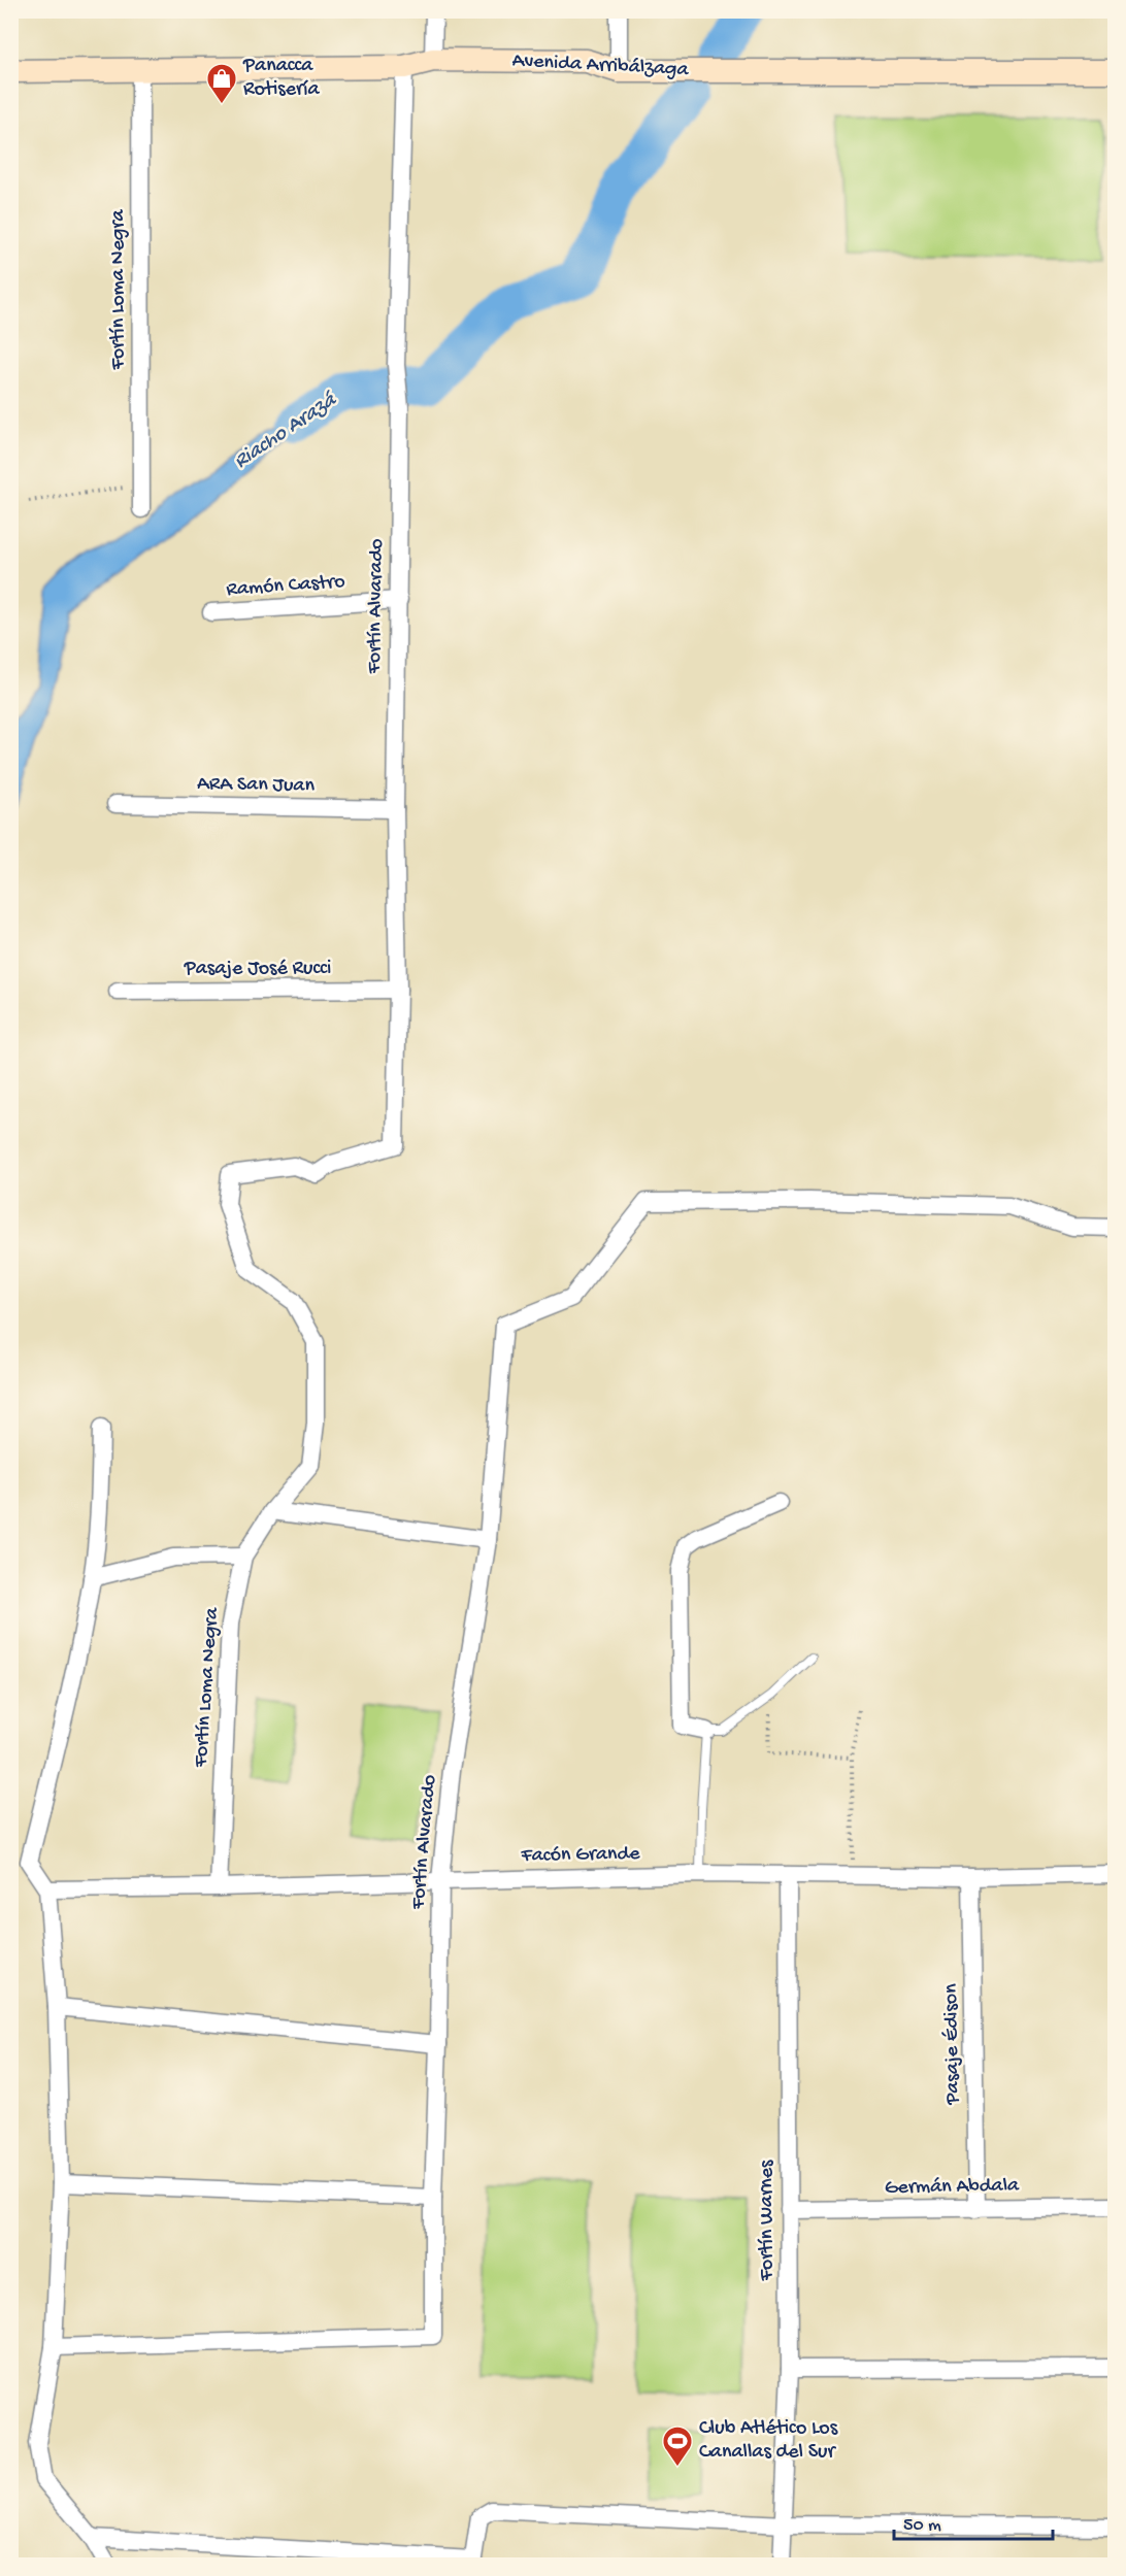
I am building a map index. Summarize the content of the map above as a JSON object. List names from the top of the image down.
{
  "streets": {
    "main road": ["Avenida Arribálzaga"],
    "street": [
      "Fortín Loma Negra",
      "Ramón Castro",
      "Fortín Alvarado",
      "ARA San Juan",
      "Pasaje José Rucci",
      "Facón Grande",
      "Pasaje Édison",
      "Germán Abdala",
      "Fortín Warnes"
    ]
  },
  "crossings": [
    ["Avenida Arribálzaga", "Fortín Loma Negra"],
    ["Avenida Arribálzaga", "Fortín Alvarado"],
    ["Fortín Loma Negra", "Fortín Alvarado"],
    ["Fortín Loma Negra", "Facón Grande"],
    ["Ramón Castro", "Fortín Alvarado"],
    ["Fortín Alvarado", "ARA San Juan"],
    ["Fortín Alvarado", "Pasaje José Rucci"],
    ["Fortín Alvarado", "Facón Grande"],
    ["Facón Grande", "Pasaje Édison"],
    ["Facón Grande", "Fortín Warnes"],
    ["Pasaje Édison", "Germán Abdala"],
    ["Germán Abdala", "Fortín Warnes"]
  ],
  "water": ["Riacho Arazá"],
  "places": {
    "shop": ["Panacca Rotisería"],
    "sports": ["Club Atlético Los Canallas del Sur"]
  },
  "scale_bar": "50 m"
}
